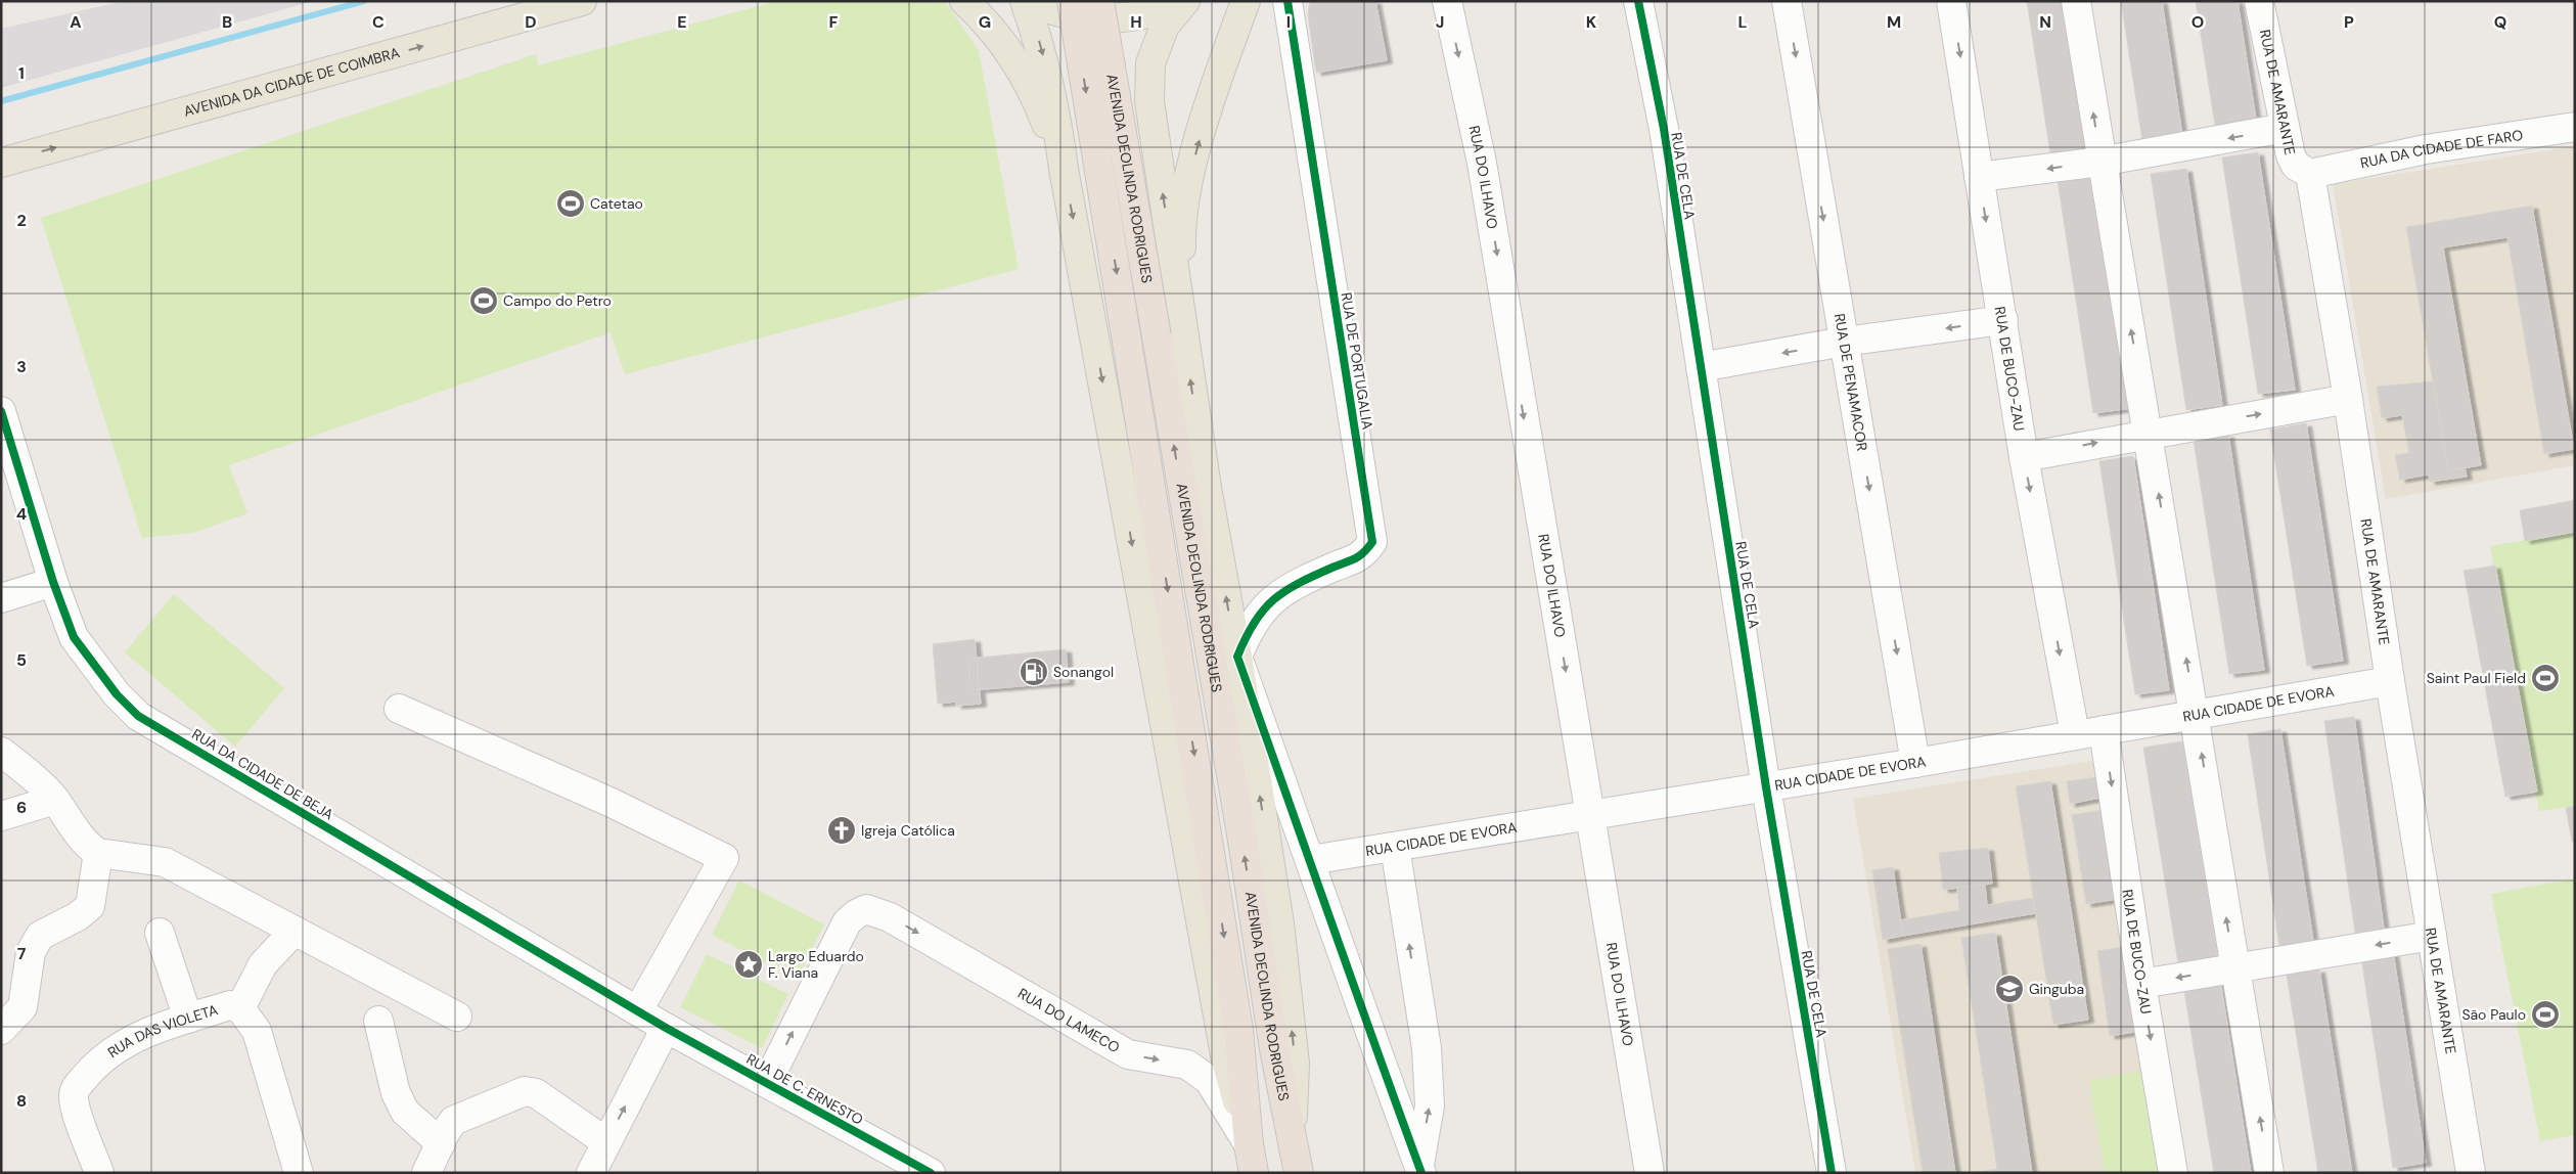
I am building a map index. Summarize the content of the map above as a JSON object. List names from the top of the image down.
{
  "streets": {
    "highway": ["AVENIDA DEOLINDA RODRIGUES"],
    "main road": ["AVENIDA DA CIDADE DE COIMBRA"],
    "street": [
      "RUA DE AMARANTE",
      "RUA DA CIDADE DE FARO",
      "RUA DE CELA",
      "RUA DO ILHAVO",
      "RUA DE PORTUGALIA",
      "RUA DE BUCO-ZAU",
      "RUA DE PENAMACOR",
      "RUA CIDADE DE EVORA",
      "RUA DA CIDADE DE BEJA",
      "RUA DO LAMECO",
      "RUA DAS VIOLETA",
      "RUA DE C. ERNESTO"
    ]
  },
  "crossings": [
    ["RUA DE AMARANTE", "RUA DA CIDADE DE FARO"],
    ["RUA DE AMARANTE", "RUA CIDADE DE EVORA"],
    ["RUA DE CELA", "RUA CIDADE DE EVORA"],
    ["RUA DO ILHAVO", "RUA CIDADE DE EVORA"],
    ["AVENIDA DEOLINDA RODRIGUES", "RUA DO LAMECO"],
    ["RUA DE BUCO-ZAU", "RUA CIDADE DE EVORA"],
    ["RUA DE PENAMACOR", "RUA CIDADE DE EVORA"],
    ["RUA DA CIDADE DE BEJA", "RUA DE C. ERNESTO"],
    ["RUA DO LAMECO", "RUA DE C. ERNESTO"]
  ],
  "one_way": ["AVENIDA DA CIDADE DE COIMBRA", "RUA DO ILHAVO", "RUA DE PENAMACOR"],
  "places": {
    "sports": [
      "Catetao",
      "Campo do Petro",
      "Saint Paul Field",
      "São Paulo"
    ],
    "fuel station": ["Sonangol"],
    "church": ["Igreja Católica"],
    "place": ["Largo Eduardo F. Viana"],
    "school or university": ["Ginguba"]
  },
  "grid": {
    "columns": [
      "A",
      "B",
      "C",
      "D",
      "E",
      "F",
      "G",
      "H",
      "I",
      "J",
      "K",
      "L",
      "M",
      "N",
      "O",
      "P",
      "Q"
    ],
    "rows": [
      "1",
      "2",
      "3",
      "4",
      "5",
      "6",
      "7",
      "8"
    ]
  }
}
